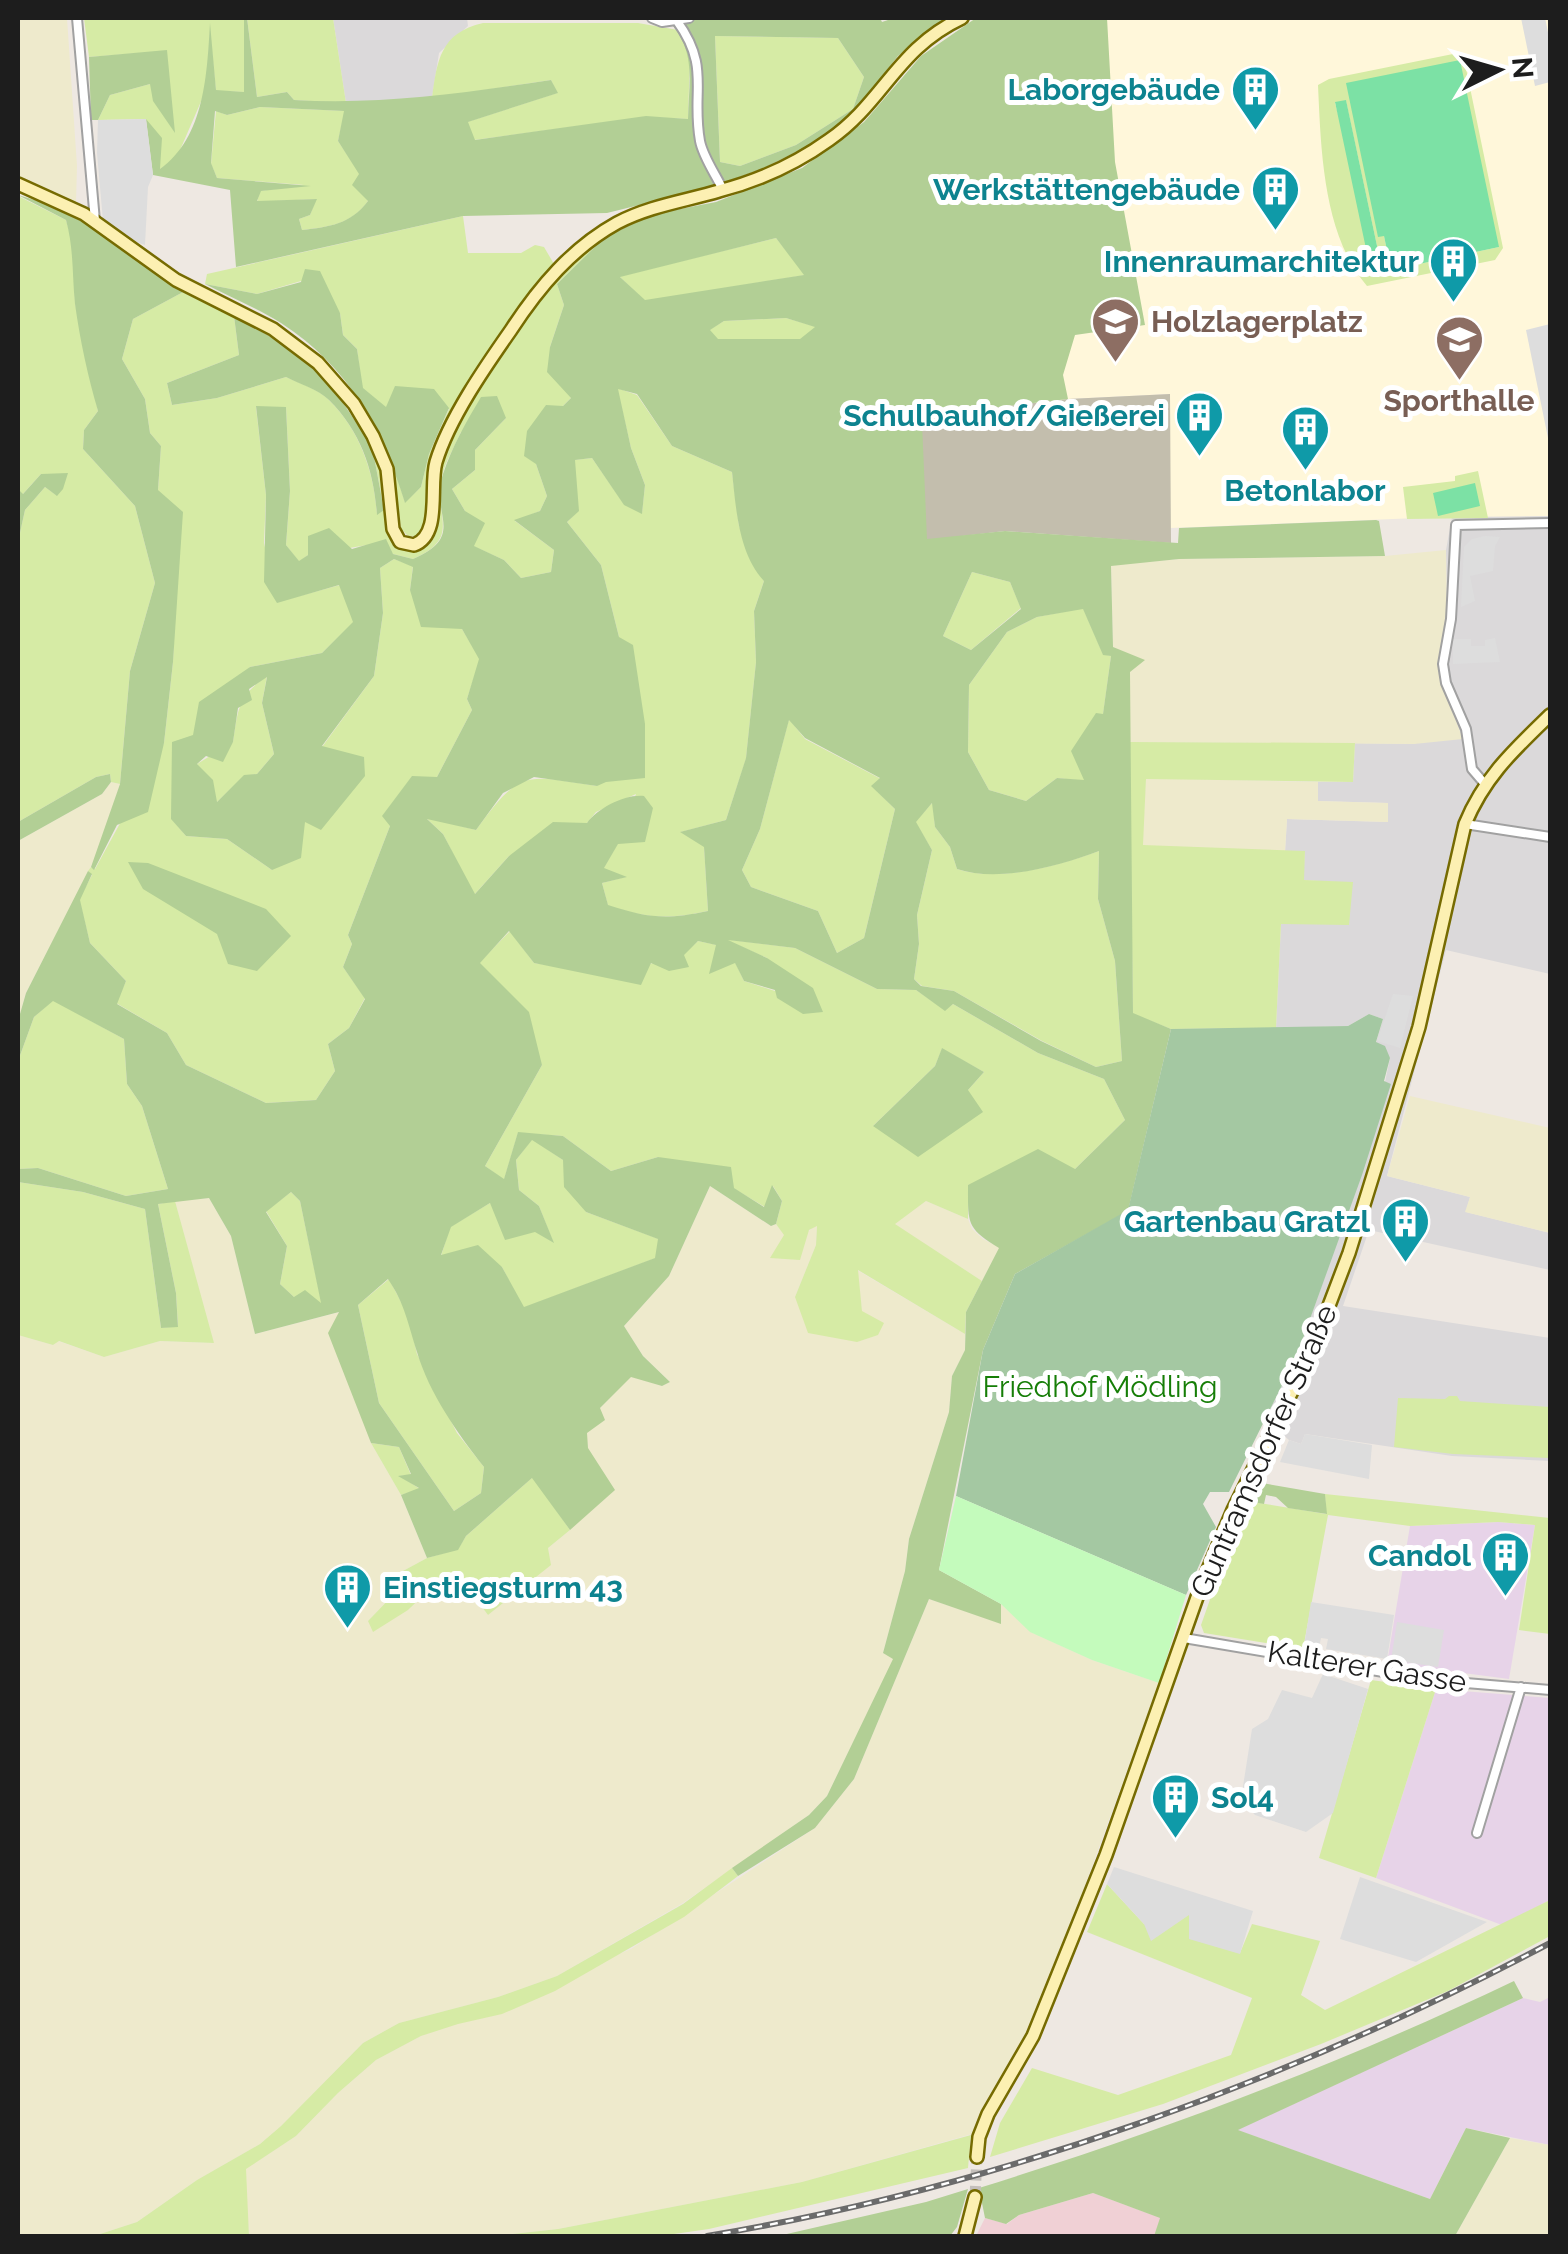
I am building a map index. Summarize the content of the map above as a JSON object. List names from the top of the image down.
{
  "streets": {
    "street": ["Guntramsdorfer Straße", "Kalterer Gasse"]
  },
  "crossings": [
    ["Guntramsdorfer Straße", "Kalterer Gasse"]
  ],
  "parks": ["Friedhof Mödling"],
  "places": {
    "building": [
      "Laborgebäude",
      "Werkstättengebäude",
      "Innenraumarchitektur",
      "Schulbauhof/Gießerei",
      "Betonlabor",
      "Gartenbau Gratzl",
      "Candol",
      "Einstiegsturm 43",
      "Sol4"
    ],
    "school or university": ["Holzlagerplatz", "Sporthalle"]
  },
  "north": "right"
}
